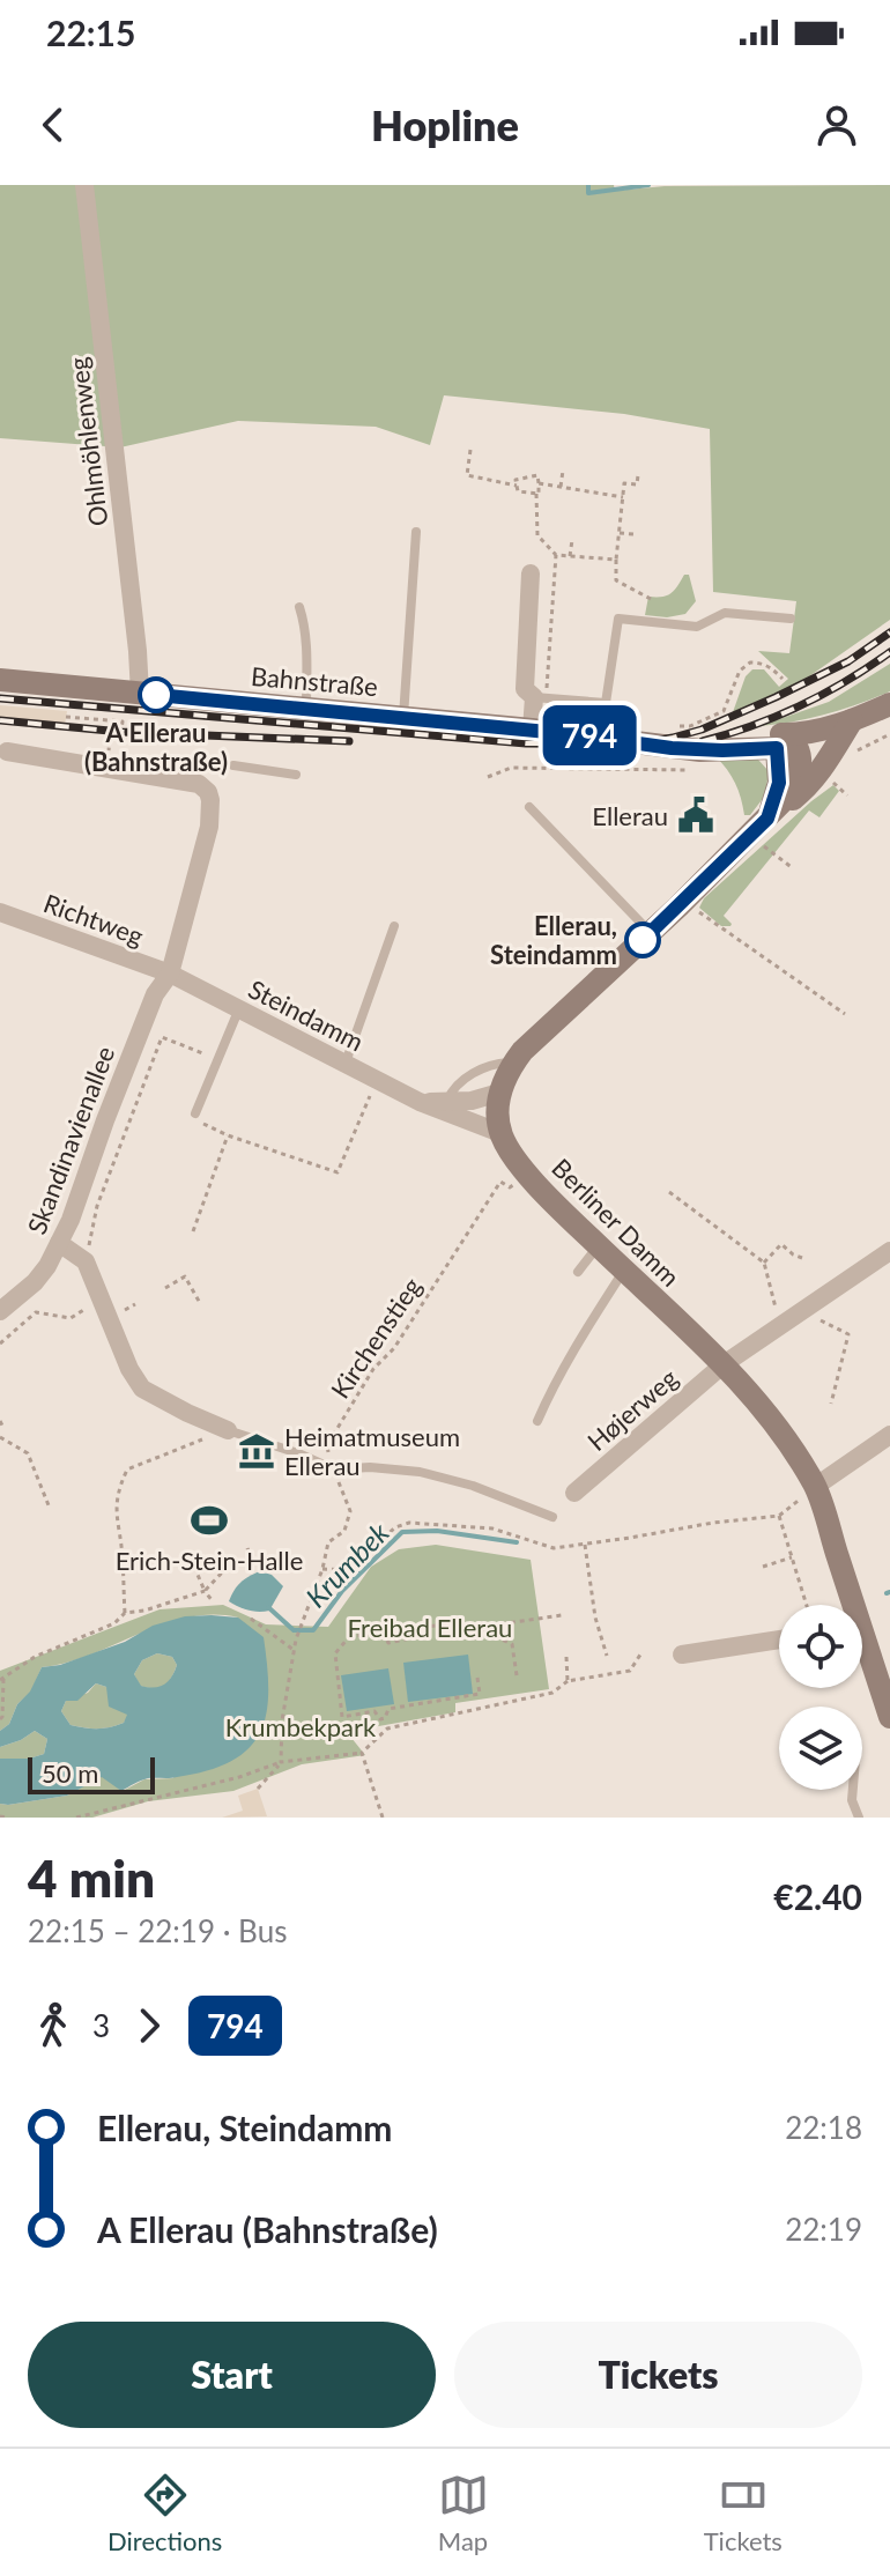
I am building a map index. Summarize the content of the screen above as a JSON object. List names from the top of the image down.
{
  "streets": {
    "main road": ["Bahnstraße", "Berliner Damm"],
    "street": [
      "Ohlmöhlenweg",
      "Richtweg",
      "Steindamm",
      "Skandinavienallee",
      "Højerweg"
    ],
    "path": ["Kirchenstieg"]
  },
  "crossings": [
    ["Ohlmöhlenweg", "Bahnstraße"],
    ["Richtweg", "Steindamm"],
    ["Richtweg", "Skandinavienallee"],
    ["Steindamm", "Skandinavienallee"],
    ["Steindamm", "Berliner Damm"],
    ["Berliner Damm", "Højerweg"]
  ],
  "water": ["Krumbek"],
  "parks": ["Freibad Ellerau", "Krumbekpark"],
  "places": {
    "other": ["A Ellerau (Bahnstraße)", "Ellerau, Steindamm"],
    "public building": ["Ellerau"],
    "museum": ["Heimatmuseum Ellerau"],
    "sports": ["Erich-Stein-Halle"]
  },
  "lines": ["bus line 794"],
  "scale_bar": "50 m",
  "page": {
    "status": "22:15",
    "header": "Hopline",
    "on_map": "794",
    "scale": "50 m",
    "heading": ["4 min", "22:15 – 22:19 · Bus", "€2.40"],
    "legs": ["3", "794"],
    "list": [
      {
        "name": "Ellerau, Steindamm",
        "value": "22:18"
      },
      {
        "name": "A Ellerau (Bahnstraße)",
        "value": "22:19"
      }
    ],
    "buttons": ["Start", "Tickets"],
    "tabs": ["Directions", "Map", "Tickets"]
  }
}
